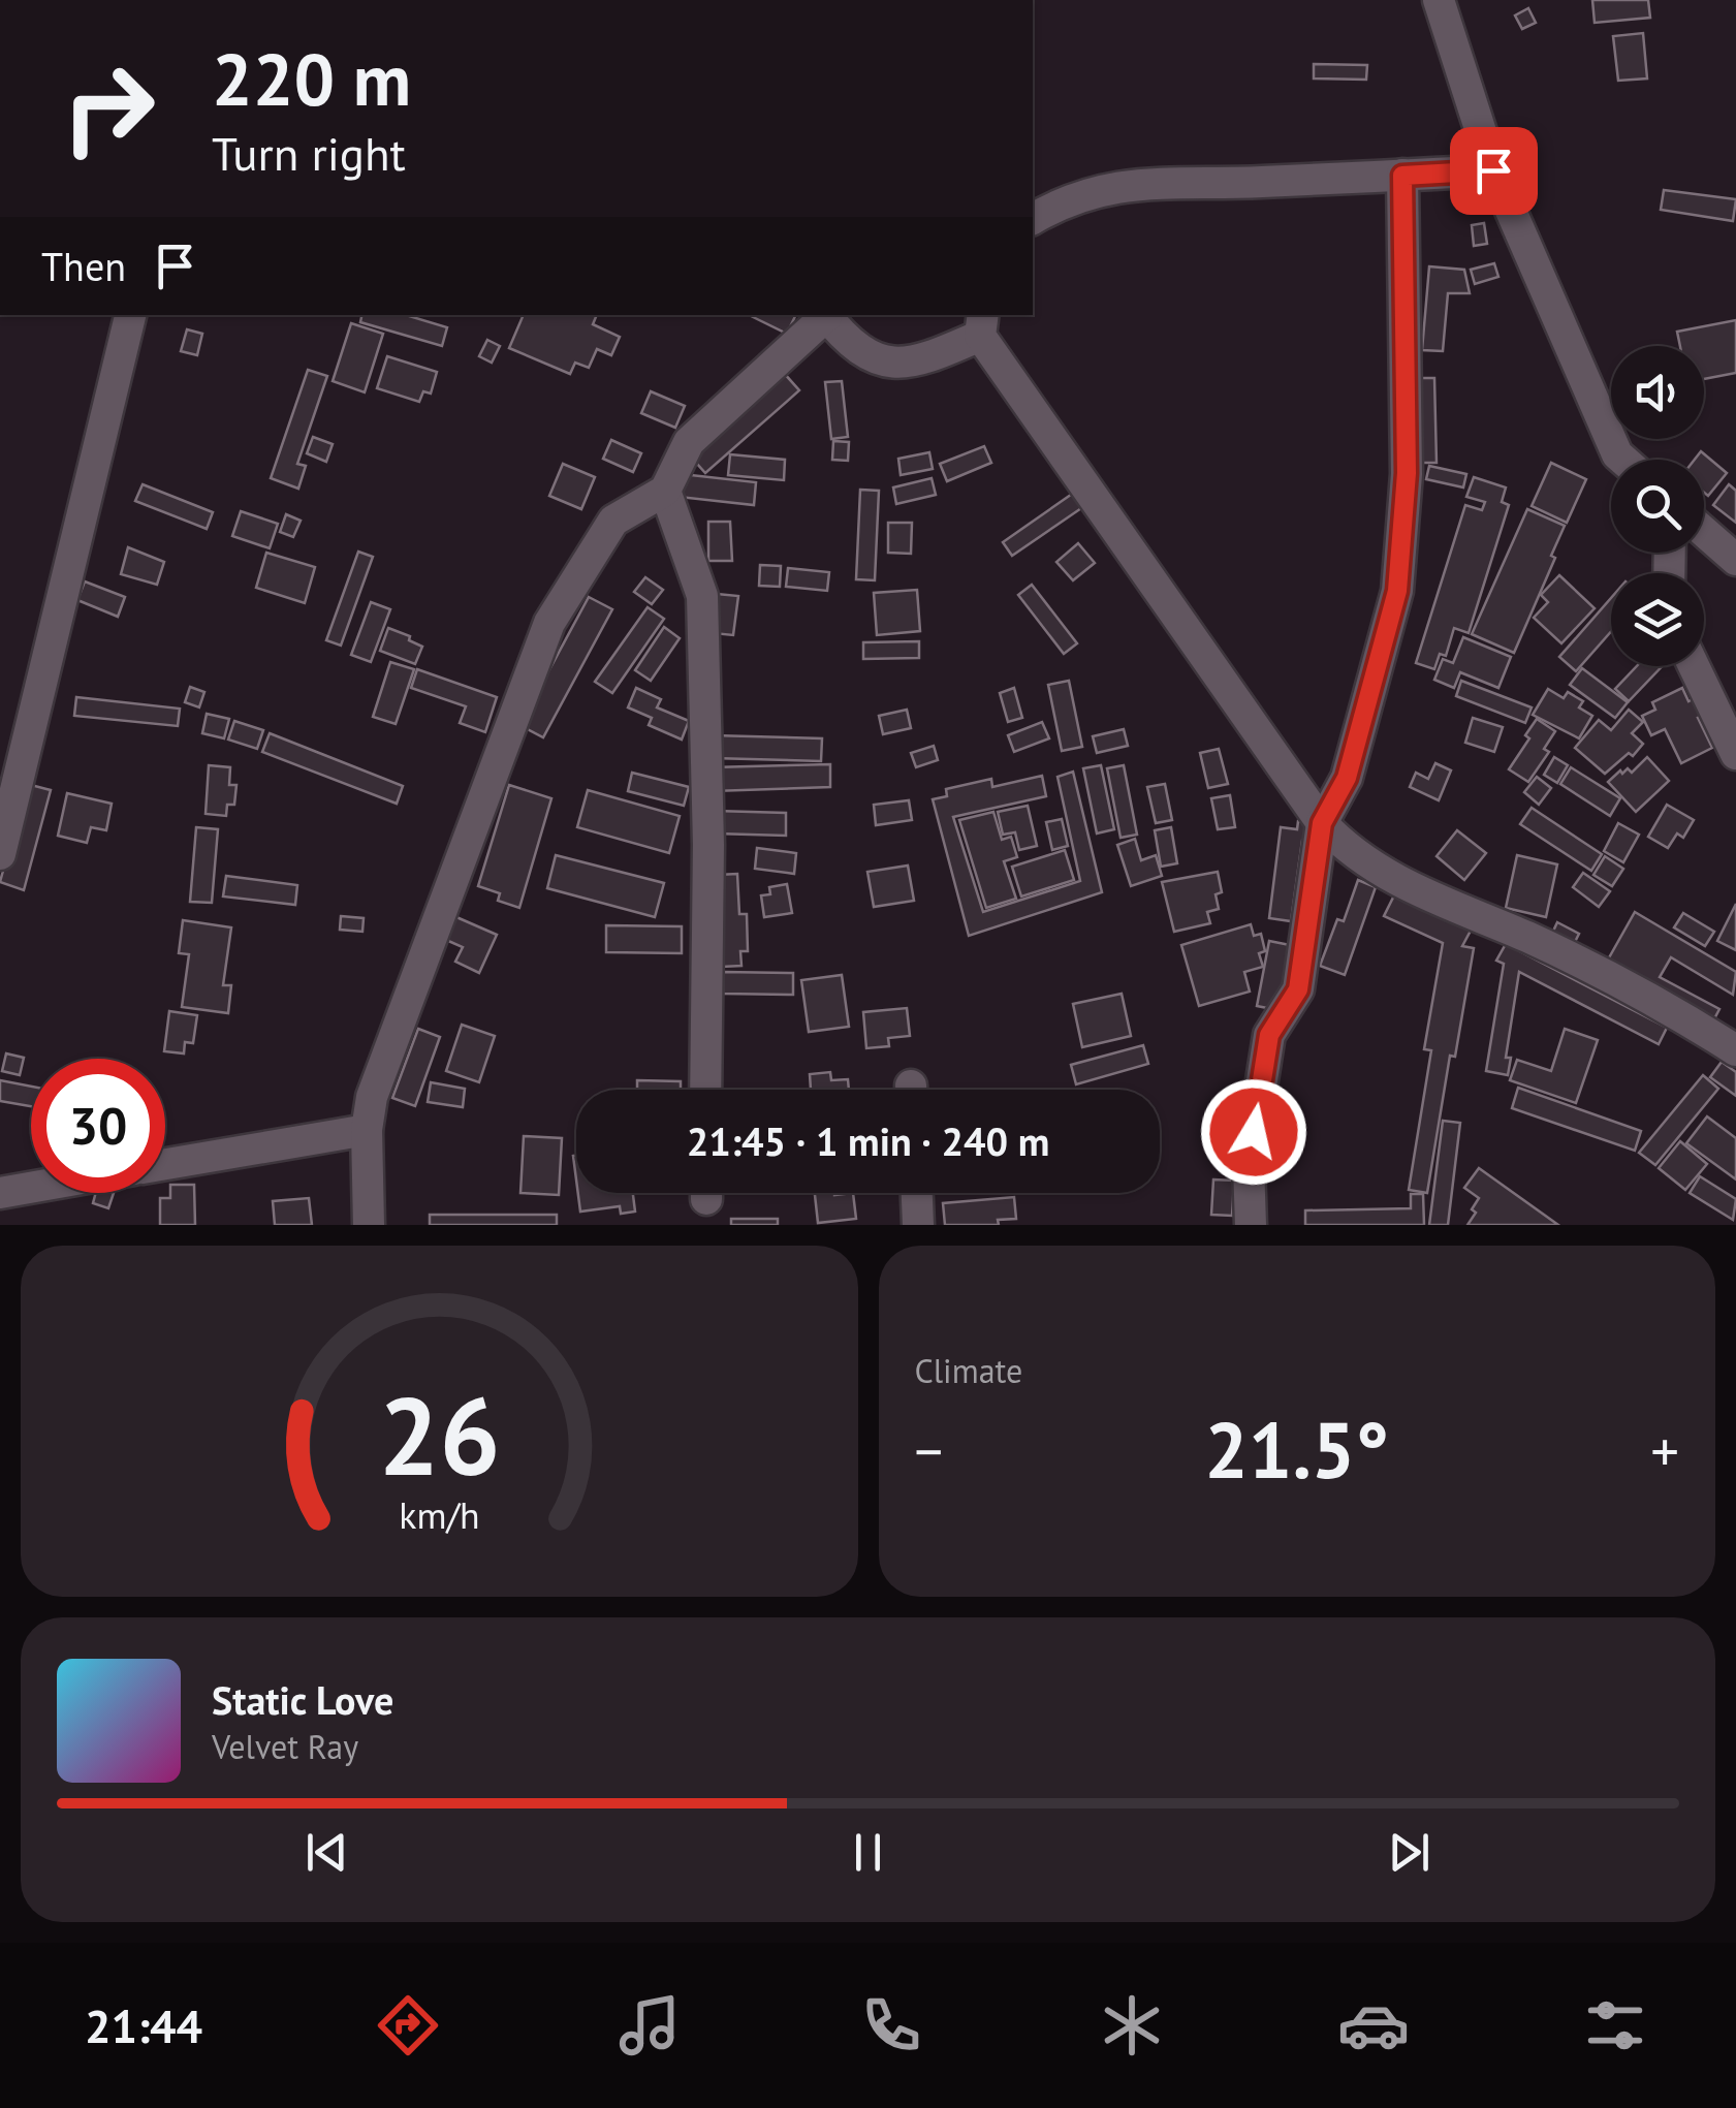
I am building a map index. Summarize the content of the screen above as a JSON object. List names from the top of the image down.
{
  "page": {
    "turn": ["220 m", "Turn right"],
    "then": "Then",
    "limit": "30",
    "trip": "21:45 · 1 min · 240 m",
    "tile": "Climate",
    "heat": ["−", "21.5°", "+"],
    "song": ["Static Love", "Velvet Ray"],
    "tabs": "21:44",
    "gauge": ["26", "km/h"]
  }
}
